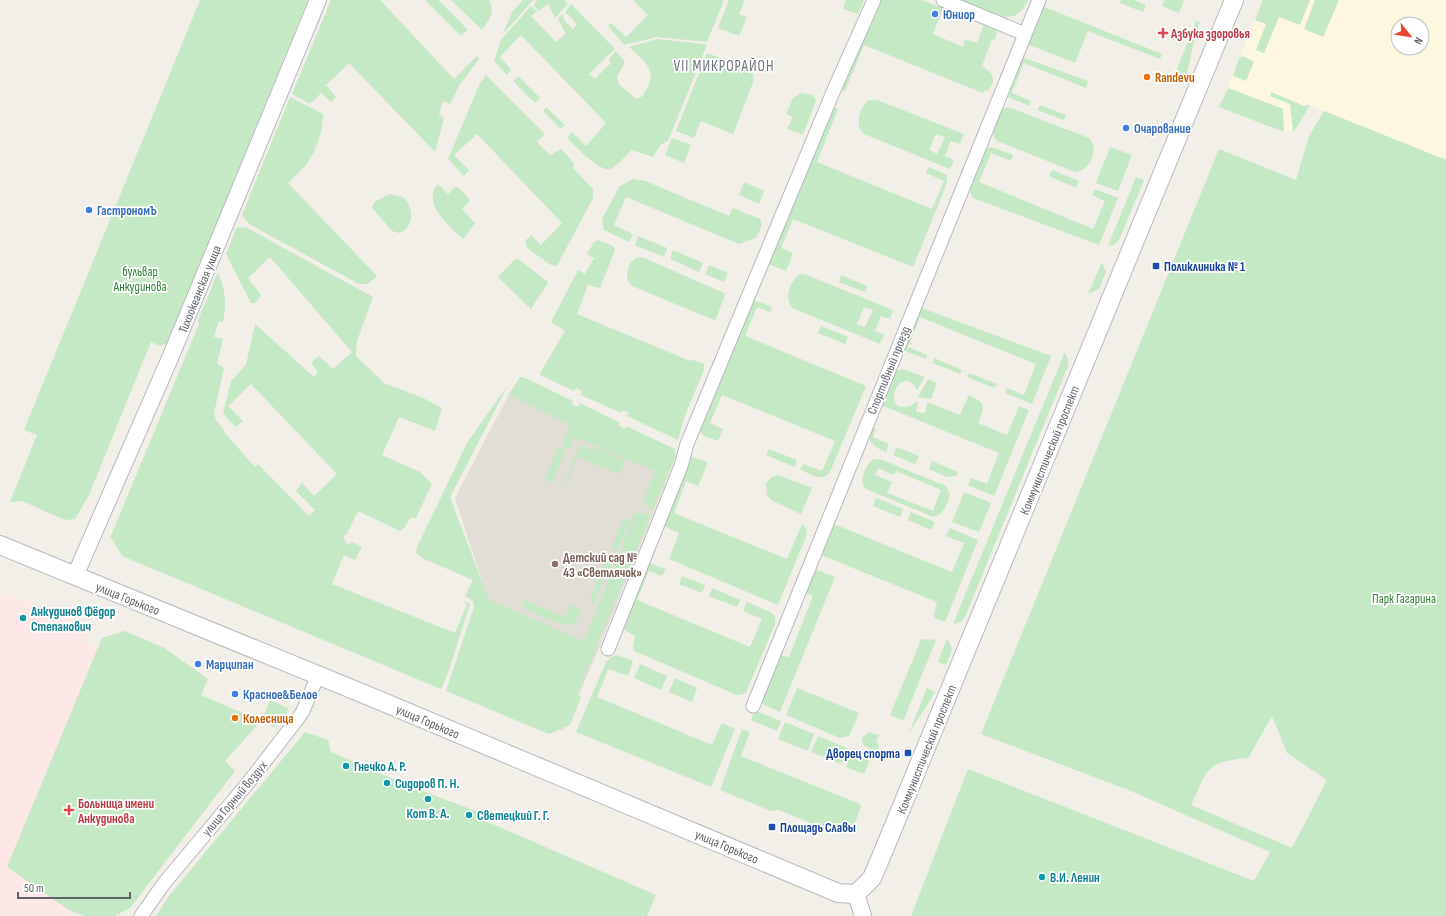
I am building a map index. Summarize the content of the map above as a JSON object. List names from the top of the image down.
{
  "streets": {
    "main road": ["Коммунистический проспект", "улица Горького"],
    "street": ["Тихоокеанская улица", "Спортивный проезд", "улица Горный воздух"]
  },
  "crossings": [
    ["Тихоокеанская улица", "улица Горького"],
    ["Коммунистический проспект", "улица Горького"],
    ["улица Горького", "улица Горный воздух"]
  ],
  "districts": ["VII МИКРОРАЙОН"],
  "parks": ["бульвар Анкудинова", "Парк Гагарина"],
  "places": {
    "other": [
      "Юниор",
      "Randevu",
      "Очарование",
      "ГастрономЪ",
      "Детский сад № 43 «Светлячок»",
      "Анкудинов Фёдор Степанович",
      "Марципан",
      "Красное&Белое",
      "Колесница",
      "Гнечко А. Р.",
      "Сидоров П. Н.",
      "Кот В. А.",
      "Светецкий Г. Г.",
      "В.И. Ленин"
    ],
    "health": ["Азбука здоровья", "Больница имени Анкудинова"],
    "transit": ["Поликлиника № 1", "Дворец спорта", "Площадь Славы"]
  },
  "scale_bar": "50 m",
  "north": "bottom right"
}
